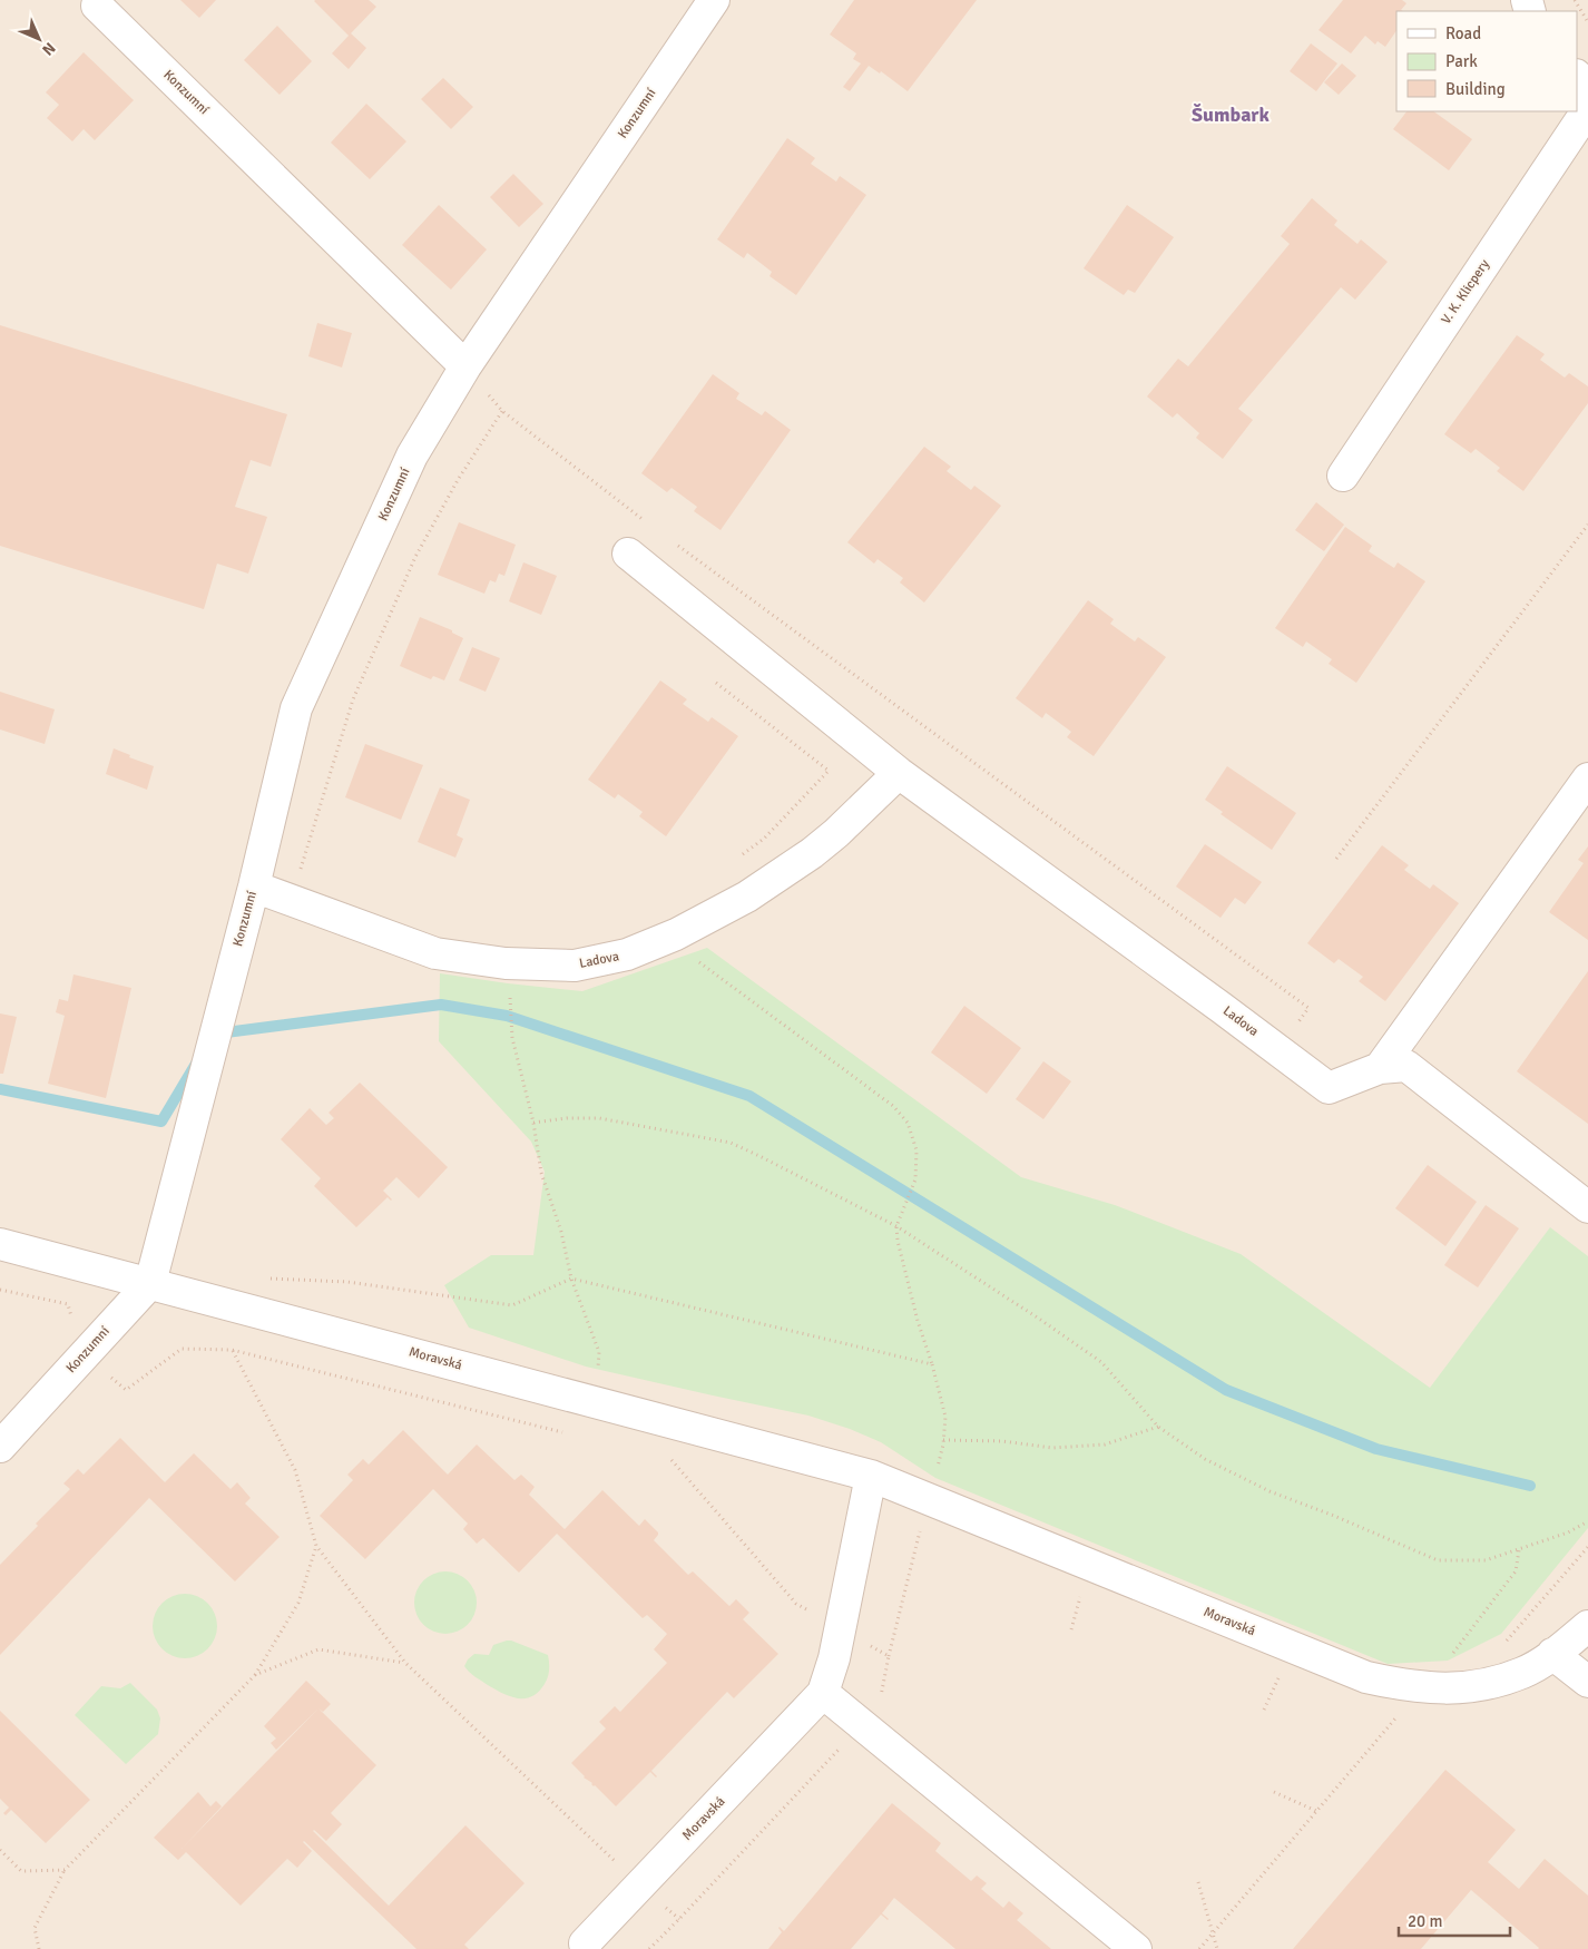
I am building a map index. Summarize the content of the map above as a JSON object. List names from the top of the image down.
{
  "streets": {
    "street": [
      "Konzumní",
      "V. K. Klicpery",
      "Ladova",
      "Moravská"
    ]
  },
  "crossings": [
    ["Konzumní", "Ladova"],
    ["Konzumní", "Moravská"]
  ],
  "districts": ["Šumbark"],
  "legend": ["Road", "Park", "Building"],
  "scale_bar": "20 m",
  "north": "bottom right"
}
